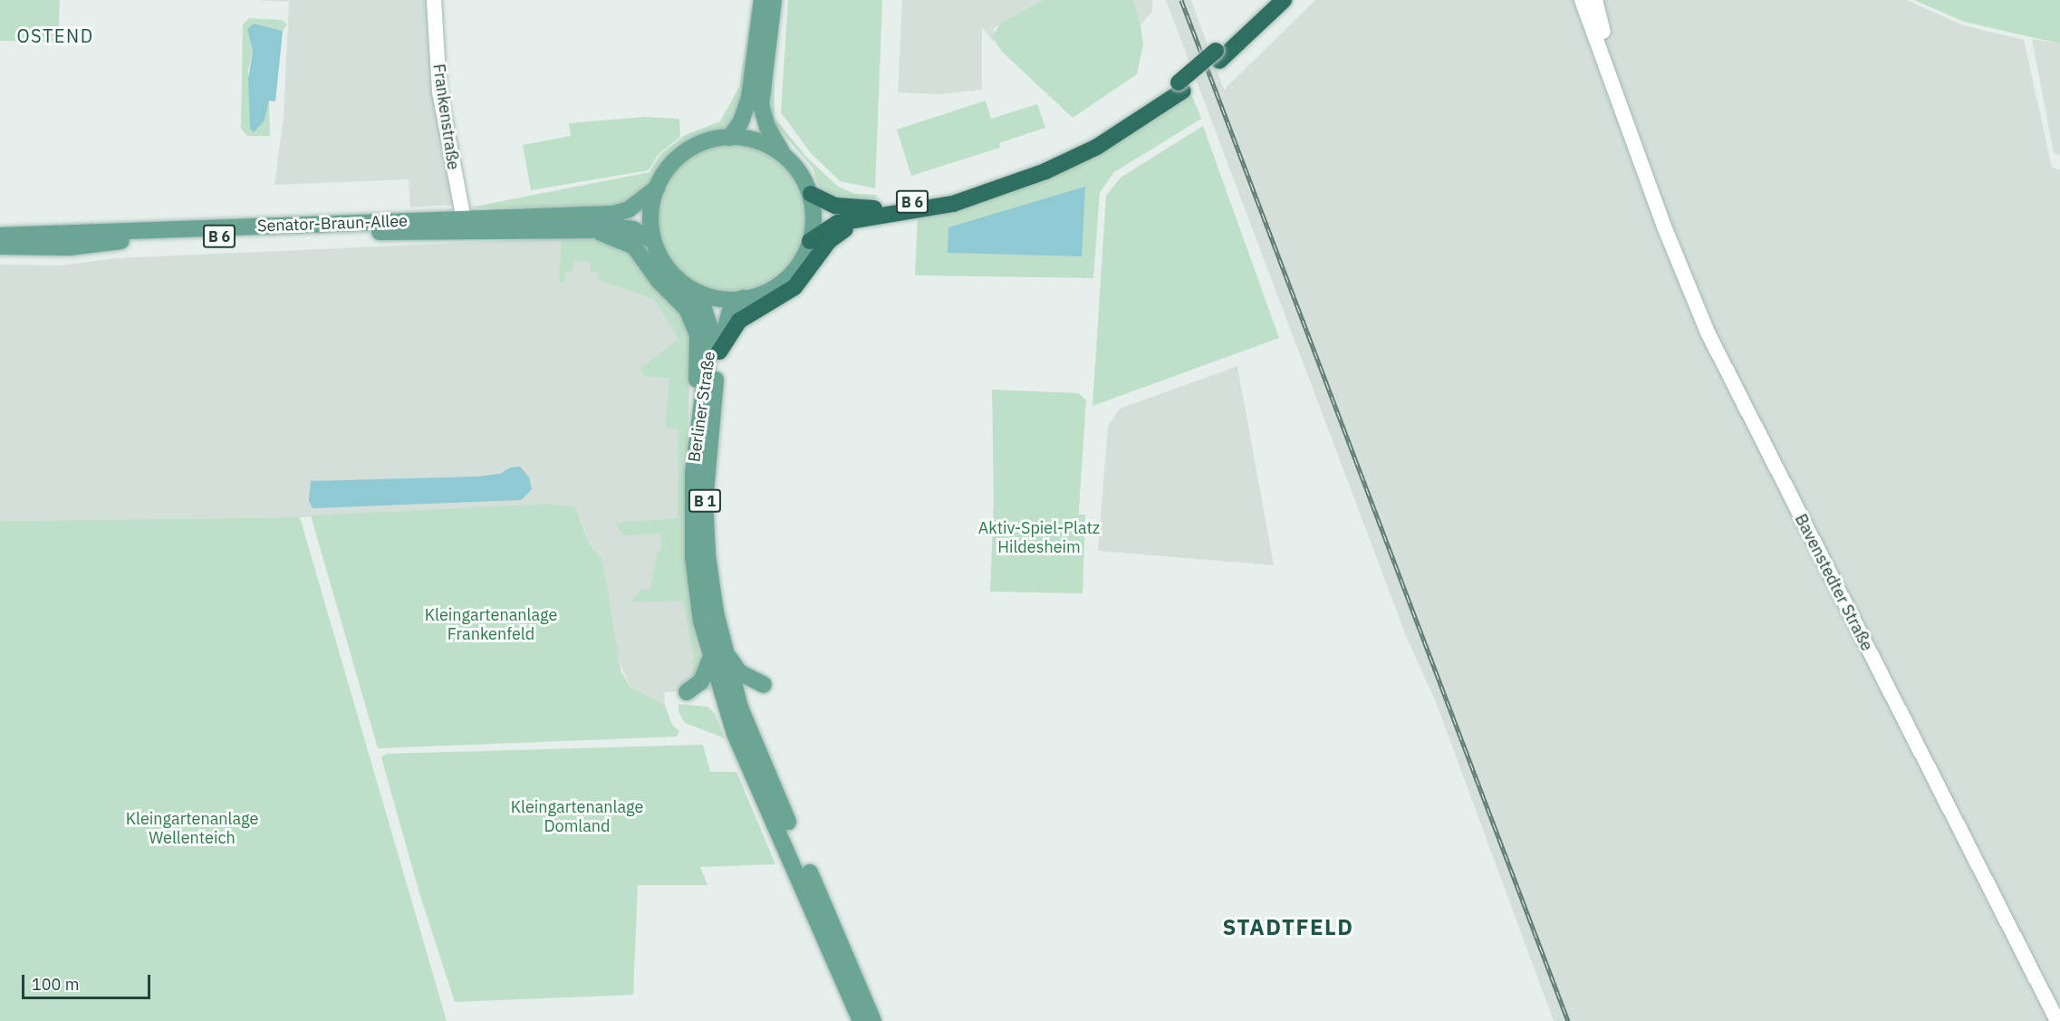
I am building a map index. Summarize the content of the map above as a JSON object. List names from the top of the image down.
{
  "streets": {
    "highway": ["B 6"],
    "main road": ["Senator-Braun-Allee", "Berliner Straße", "B 1"],
    "street": ["Frankenstraße", "Bavenstedter Straße"]
  },
  "crossings": [
    ["Frankenstraße", "Senator-Braun-Allee"],
    ["B 6", "Senator-Braun-Allee"],
    ["B 6", "Berliner Straße"],
    ["Senator-Braun-Allee", "Berliner Straße"],
    ["Berliner Straße", "B 1"]
  ],
  "districts": ["OSTEND", "STADTFELD"],
  "parks": [
    "Aktiv-Spiel-Platz Hildesheim",
    "Kleingartenanlage Frankenfeld",
    "Kleingartenanlage Domland",
    "Kleingartenanlage Wellenteich"
  ],
  "scale_bar": "100 m"
}
